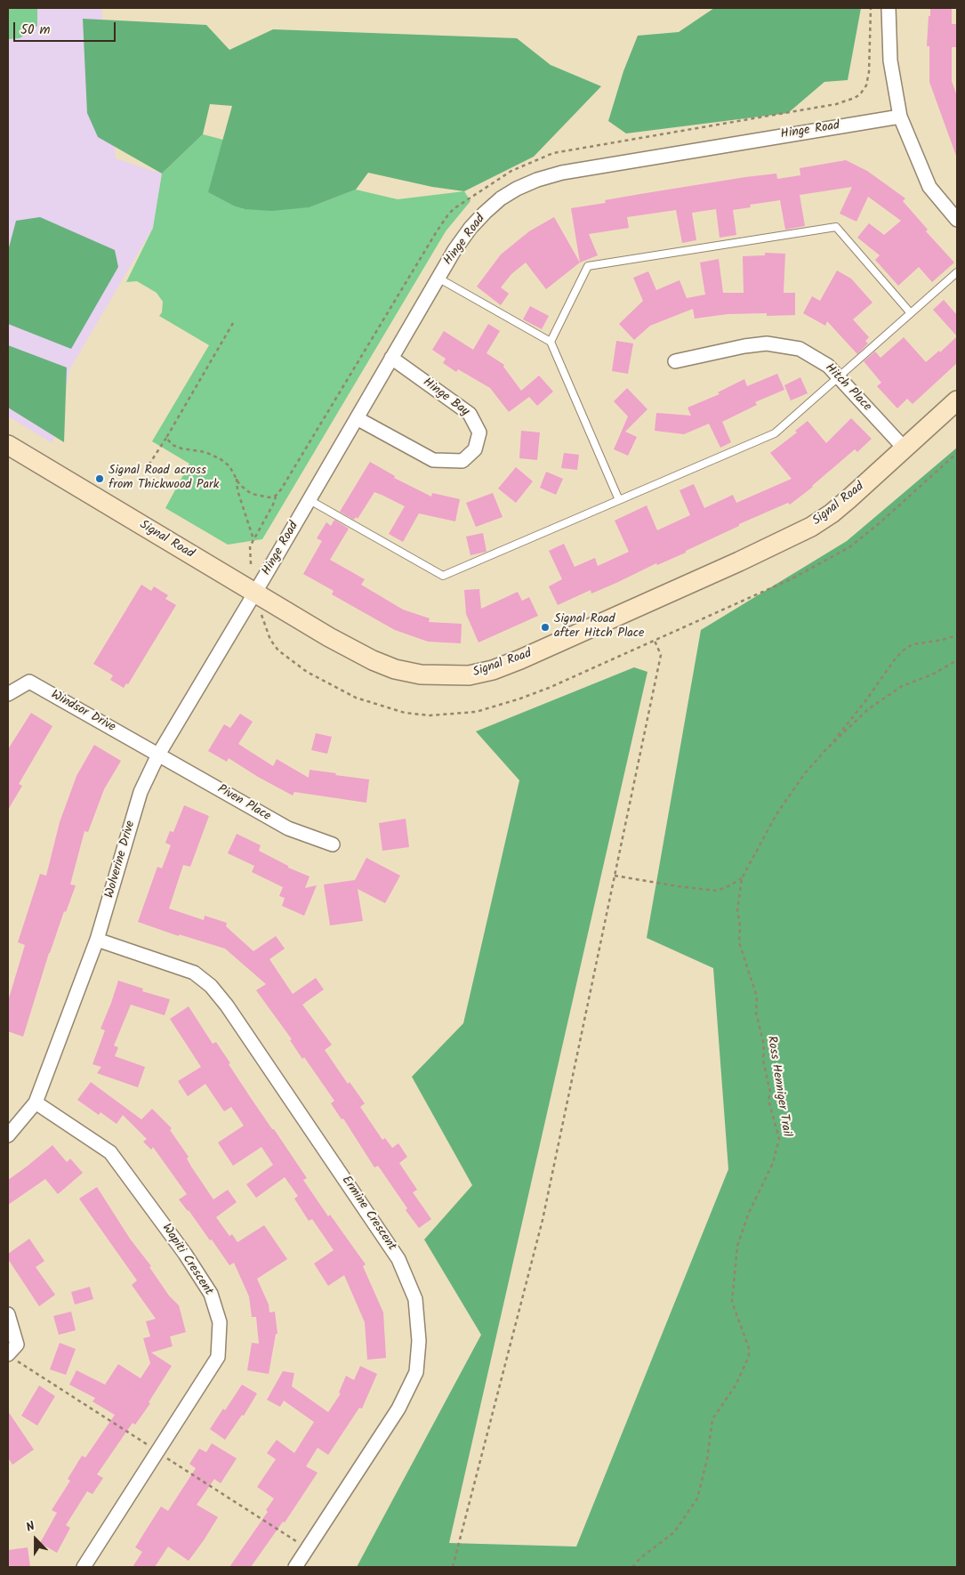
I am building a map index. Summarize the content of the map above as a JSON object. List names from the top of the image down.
{
  "streets": {
    "street": [
      "Hinge Road",
      "Hitch Place",
      "Hinge Bay",
      "Signal Road",
      "Windsor Drive",
      "Piven Place",
      "Wolverine Drive",
      "Ermine Crescent",
      "Wapiti Crescent"
    ],
    "path": ["Ross Henniger Trail"]
  },
  "crossings": [
    ["Hinge Road", "Hinge Bay"],
    ["Hinge Road", "Signal Road"],
    ["Hinge Road", "Wolverine Drive"],
    ["Hitch Place", "Signal Road"],
    ["Signal Road", "Wolverine Drive"],
    ["Windsor Drive", "Piven Place"],
    ["Windsor Drive", "Wolverine Drive"],
    ["Piven Place", "Wolverine Drive"],
    ["Wolverine Drive", "Ermine Crescent"],
    ["Wolverine Drive", "Wapiti Crescent"]
  ],
  "places": ["Signal Road across from Thickwood Park", "Signal Road after Hitch Place"],
  "scale_bar": "50 m",
  "north": "top"
}
